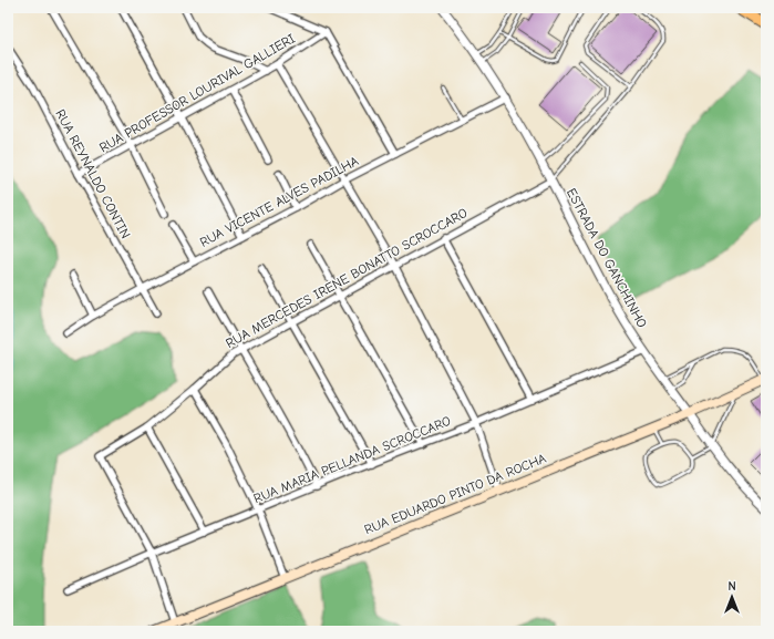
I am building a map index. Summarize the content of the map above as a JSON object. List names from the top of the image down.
{
  "streets": {
    "main road": ["RUA EDUARDO PINTO DA ROCHA"],
    "street": [
      "RUA PROFESSOR LOURIVAL GALLIERI",
      "RUA REYNALDO CONTIN",
      "RUA VICENTE ALVES PADILHA",
      "ESTRADA DO GANCHINHO",
      "RUA MERCEDES IRENE BONATTO SCROCCARO",
      "RUA MARIA PELLANDA SCROCCARO"
    ]
  },
  "crossings": [
    ["RUA PROFESSOR LOURIVAL GALLIERI", "RUA REYNALDO CONTIN"],
    ["RUA REYNALDO CONTIN", "RUA VICENTE ALVES PADILHA"],
    ["RUA VICENTE ALVES PADILHA", "ESTRADA DO GANCHINHO"],
    ["ESTRADA DO GANCHINHO", "RUA MERCEDES IRENE BONATTO SCROCCARO"],
    ["ESTRADA DO GANCHINHO", "RUA MARIA PELLANDA SCROCCARO"],
    ["ESTRADA DO GANCHINHO", "RUA EDUARDO PINTO DA ROCHA"],
    ["RUA MERCEDES IRENE BONATTO SCROCCARO", "RUA MARIA PELLANDA SCROCCARO"]
  ],
  "north": "top"
}
